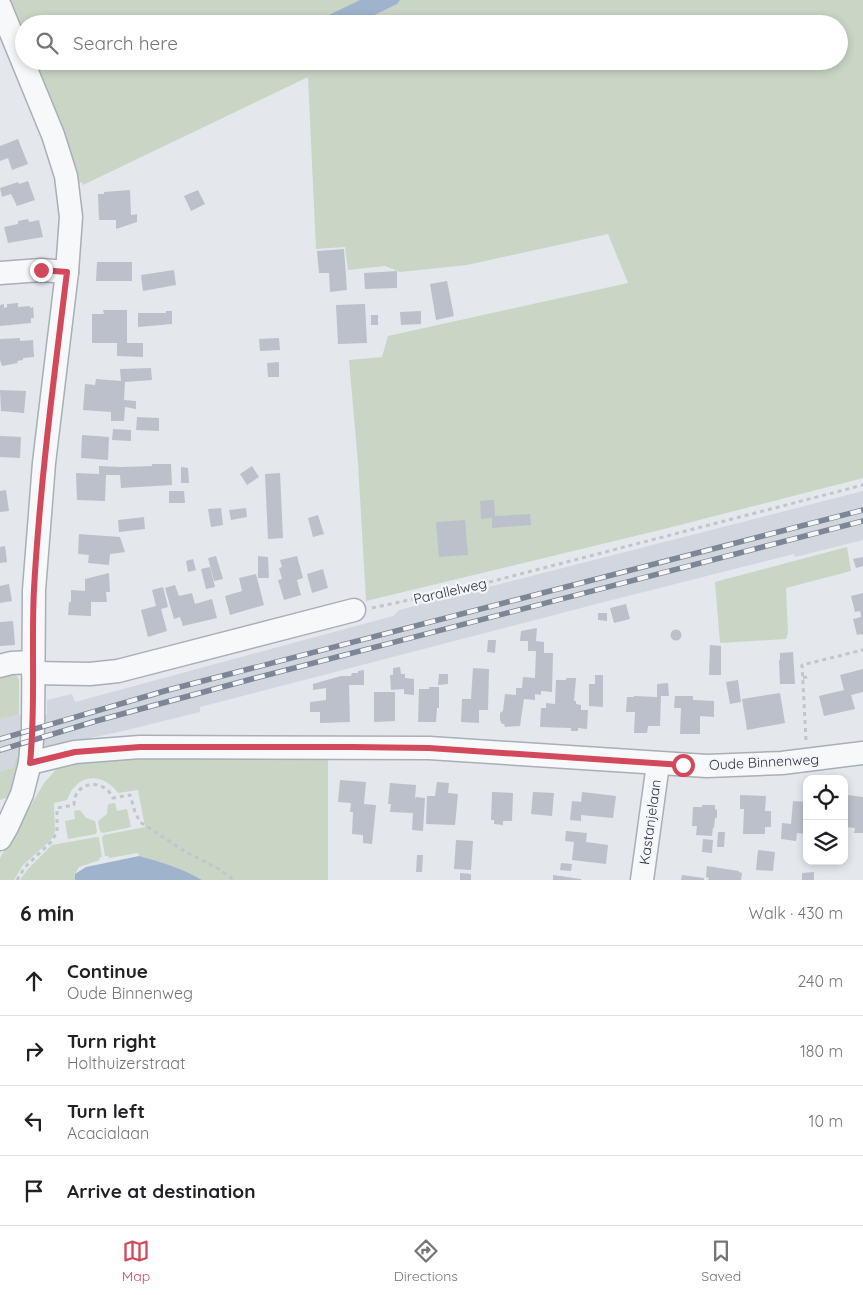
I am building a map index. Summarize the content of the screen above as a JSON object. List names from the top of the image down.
{
  "streets": {
    "street": ["Oude Binnenweg", "Kastanjelaan"],
    "path": ["Parallelweg"]
  },
  "crossings": [
    ["Oude Binnenweg", "Kastanjelaan"]
  ],
  "page": {
    "search": "Search here",
    "heading": ["6 min", "Walk · 430 m"],
    "list": [
      ["Continue", "Oude Binnenweg", "240 m"],
      ["Turn right", "Holthuizerstraat", "180 m"],
      ["Turn left", "Acacialaan", "10 m"],
      "Arrive at destination"
    ],
    "nav": ["Map", "Directions", "Saved"]
  }
}
